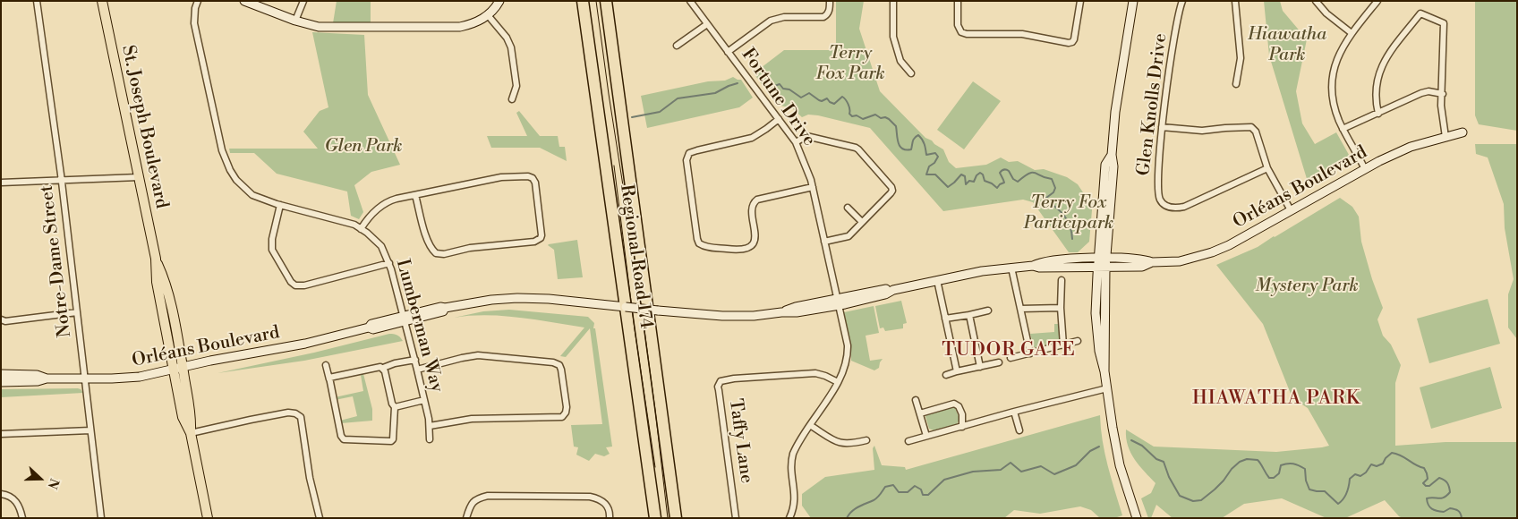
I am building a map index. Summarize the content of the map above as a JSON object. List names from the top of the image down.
{
  "streets": {
    "highway": ["Regional Road 174"],
    "main road": ["St. Joseph Boulevard", "Orléans Boulevard"],
    "street": [
      "Fortune Drive",
      "Glen Knolls Drive",
      "Notre-Dame Street",
      "Lumberman Way",
      "Taffy Lane"
    ]
  },
  "crossings": [
    ["Fortune Drive", "Orléans Boulevard"],
    ["Fortune Drive", "Taffy Lane"],
    ["St. Joseph Boulevard", "Orléans Boulevard"],
    ["Orléans Boulevard", "Notre-Dame Street"],
    ["Orléans Boulevard", "Lumberman Way"]
  ],
  "districts": ["TUDOR GATE", "HIAWATHA PARK"],
  "parks": [
    "Hiawatha Park",
    "Terry Fox Park",
    "Glen Park",
    "Terry Fox Participark",
    "Mystery Park"
  ],
  "north": "right"
}
